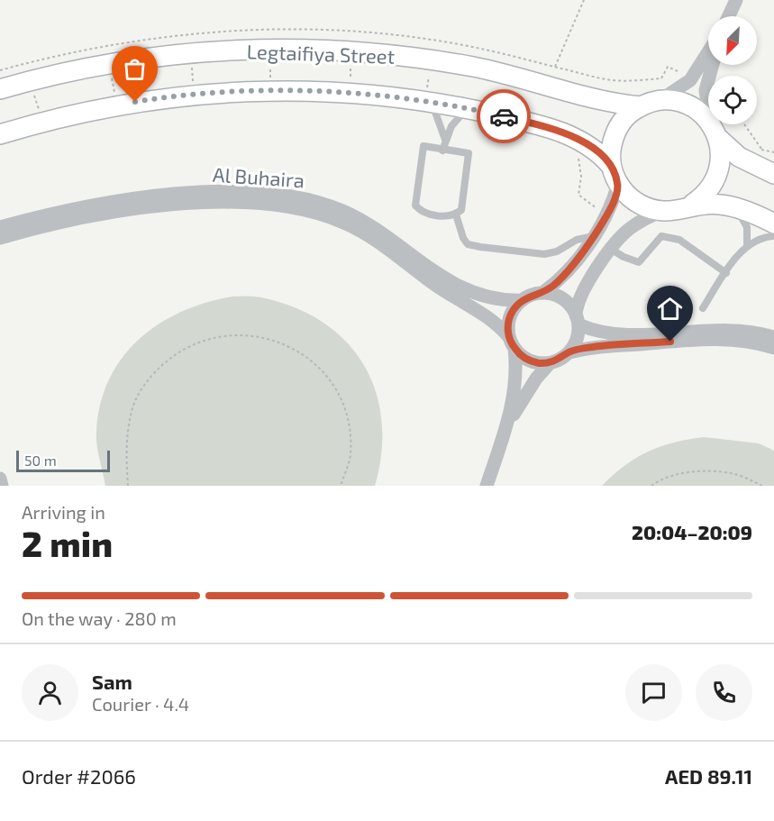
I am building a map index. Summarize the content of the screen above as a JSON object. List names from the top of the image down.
{
  "streets": {
    "street": ["Legtaifiya Street", "Al Buhaira"]
  },
  "scale_bar": "50 m",
  "north": "bottom left",
  "page": {
    "scale": "50 m",
    "heading": ["2 min", "Arriving in", "20:04–20:09"],
    "panel": [
      "Sam",
      "Courier · 4.4",
      "Order #2066",
      "AED 89.11"
    ],
    "bar": "On the way · 280 m"
  }
}
